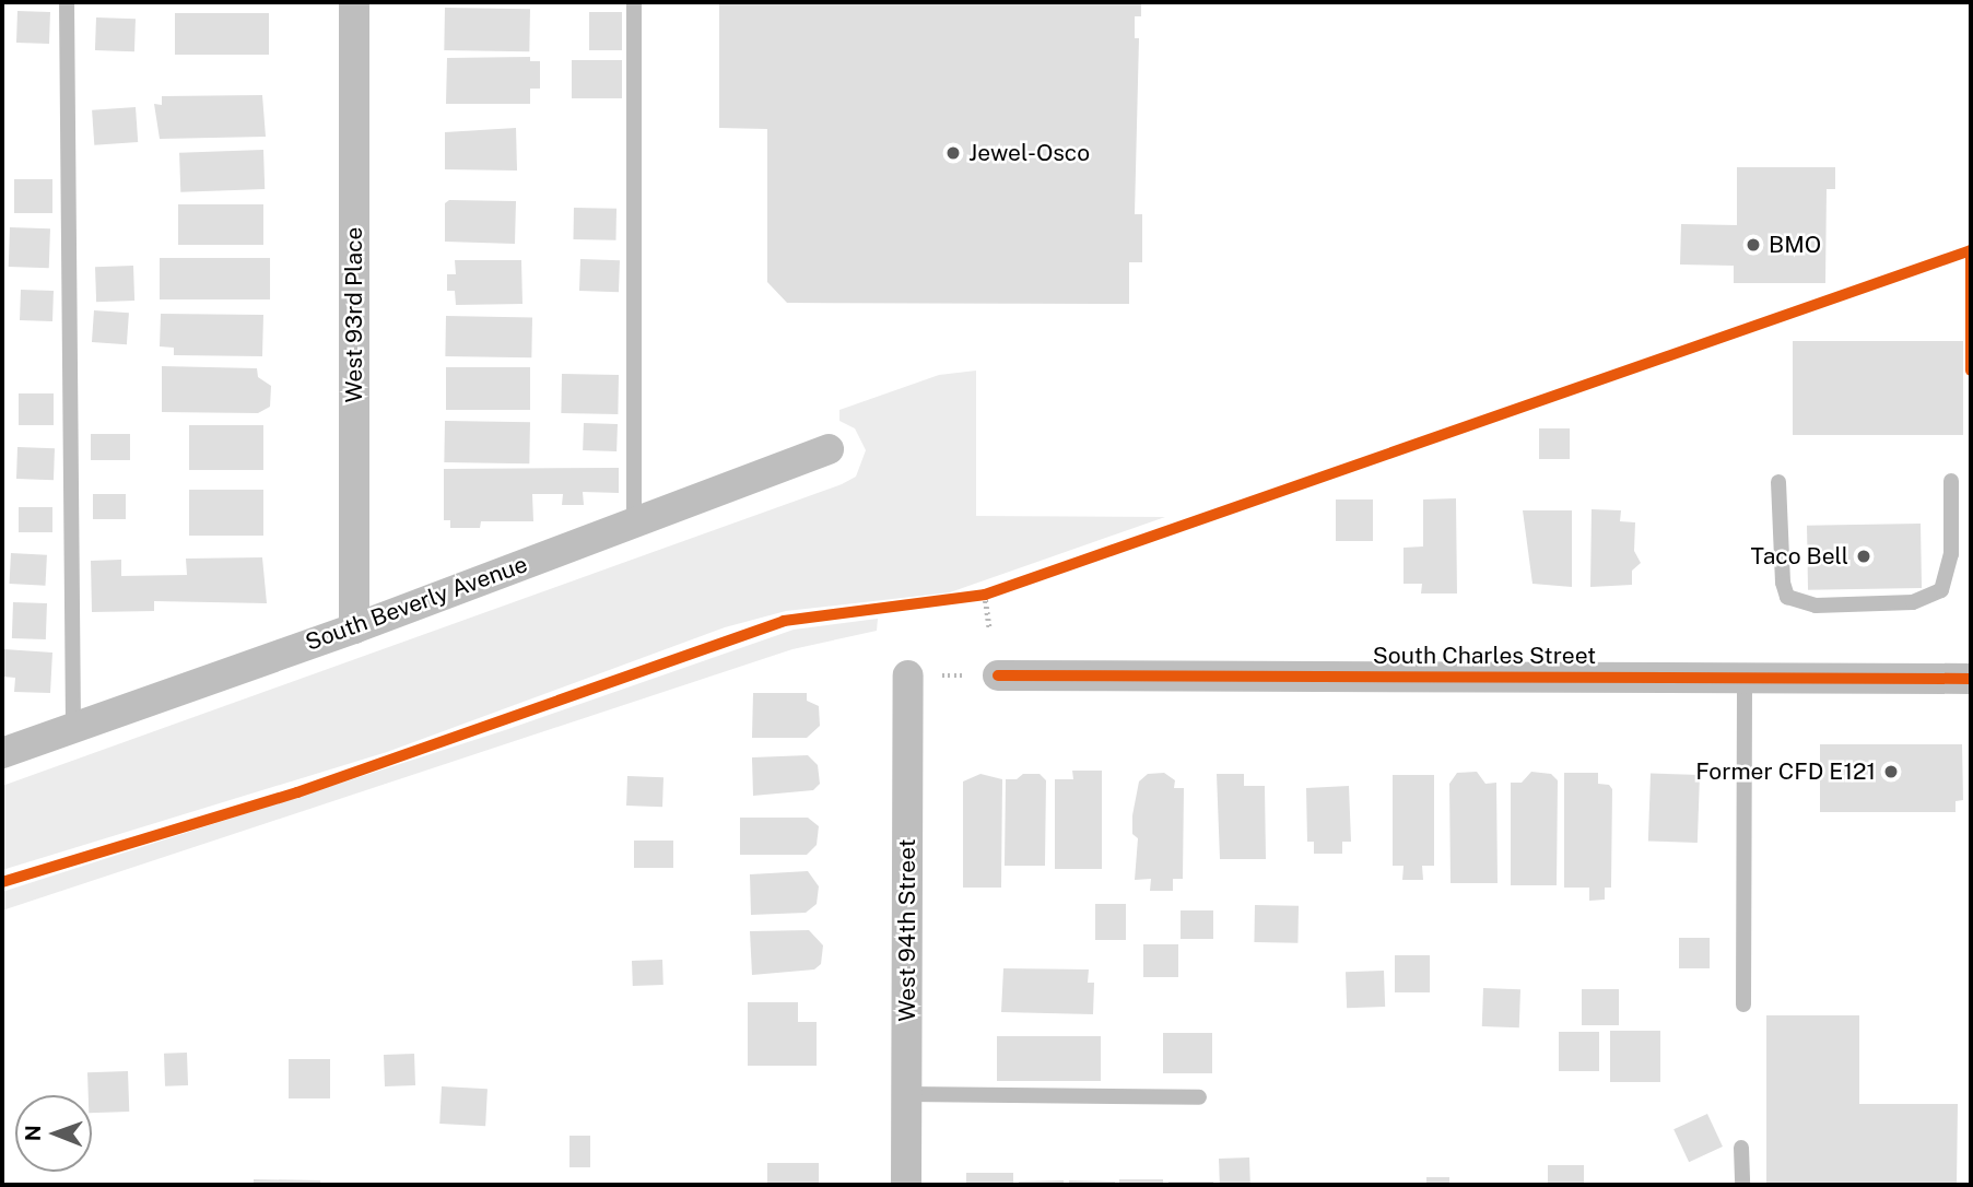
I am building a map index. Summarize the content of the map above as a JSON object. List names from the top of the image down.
{
  "streets": {
    "street": [
      "West 93rd Place",
      "South Beverly Avenue",
      "South Charles Street",
      "West 94th Street"
    ]
  },
  "crossings": [
    ["West 93rd Place", "South Beverly Avenue"]
  ],
  "places": [
    "Jewel-Osco",
    "BMO",
    "Taco Bell",
    "Former CFD E121"
  ],
  "north": "left"
}
